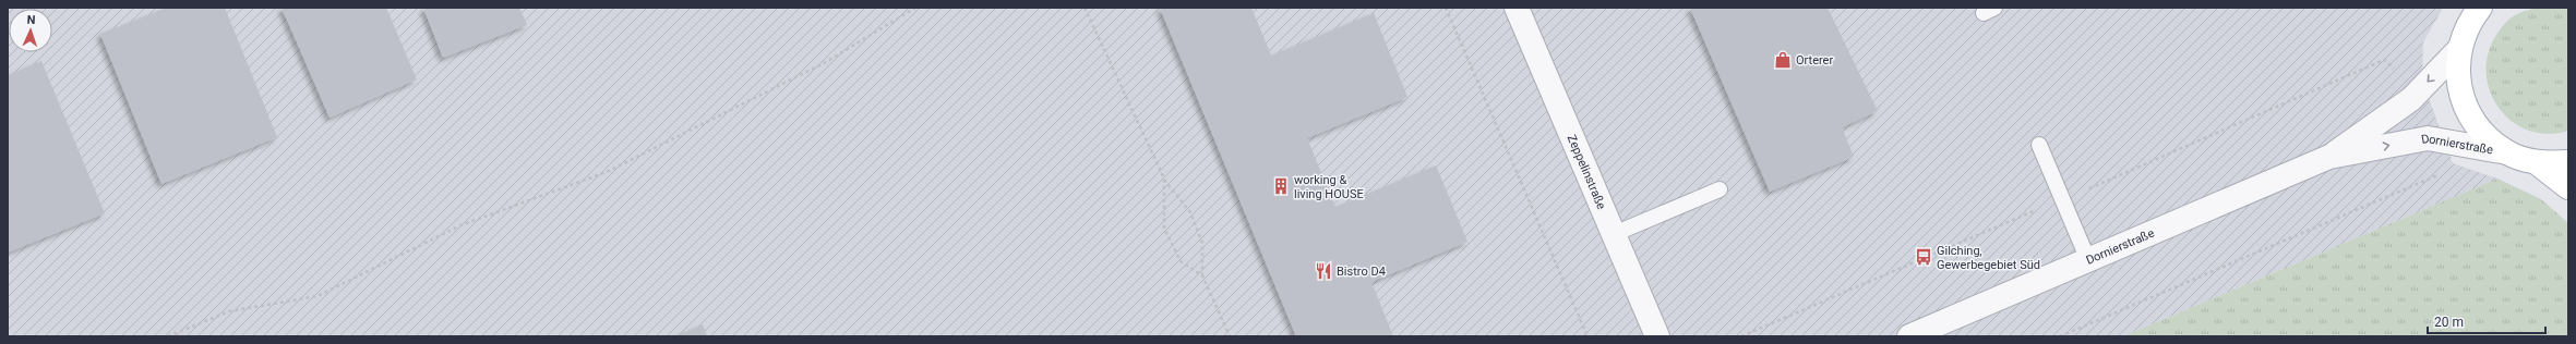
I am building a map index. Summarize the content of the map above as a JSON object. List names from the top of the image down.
{
  "streets": {
    "street": ["Dornierstraße", "Zeppelinstraße"]
  },
  "places": {
    "shop": ["Orterer"],
    "building": ["working & living HOUSE"],
    "bus stop": ["Gilching, Gewerbegebiet Süd"],
    "restaurant": ["Bistro D4"]
  },
  "scale_bar": "20 m",
  "north": "top"
}
